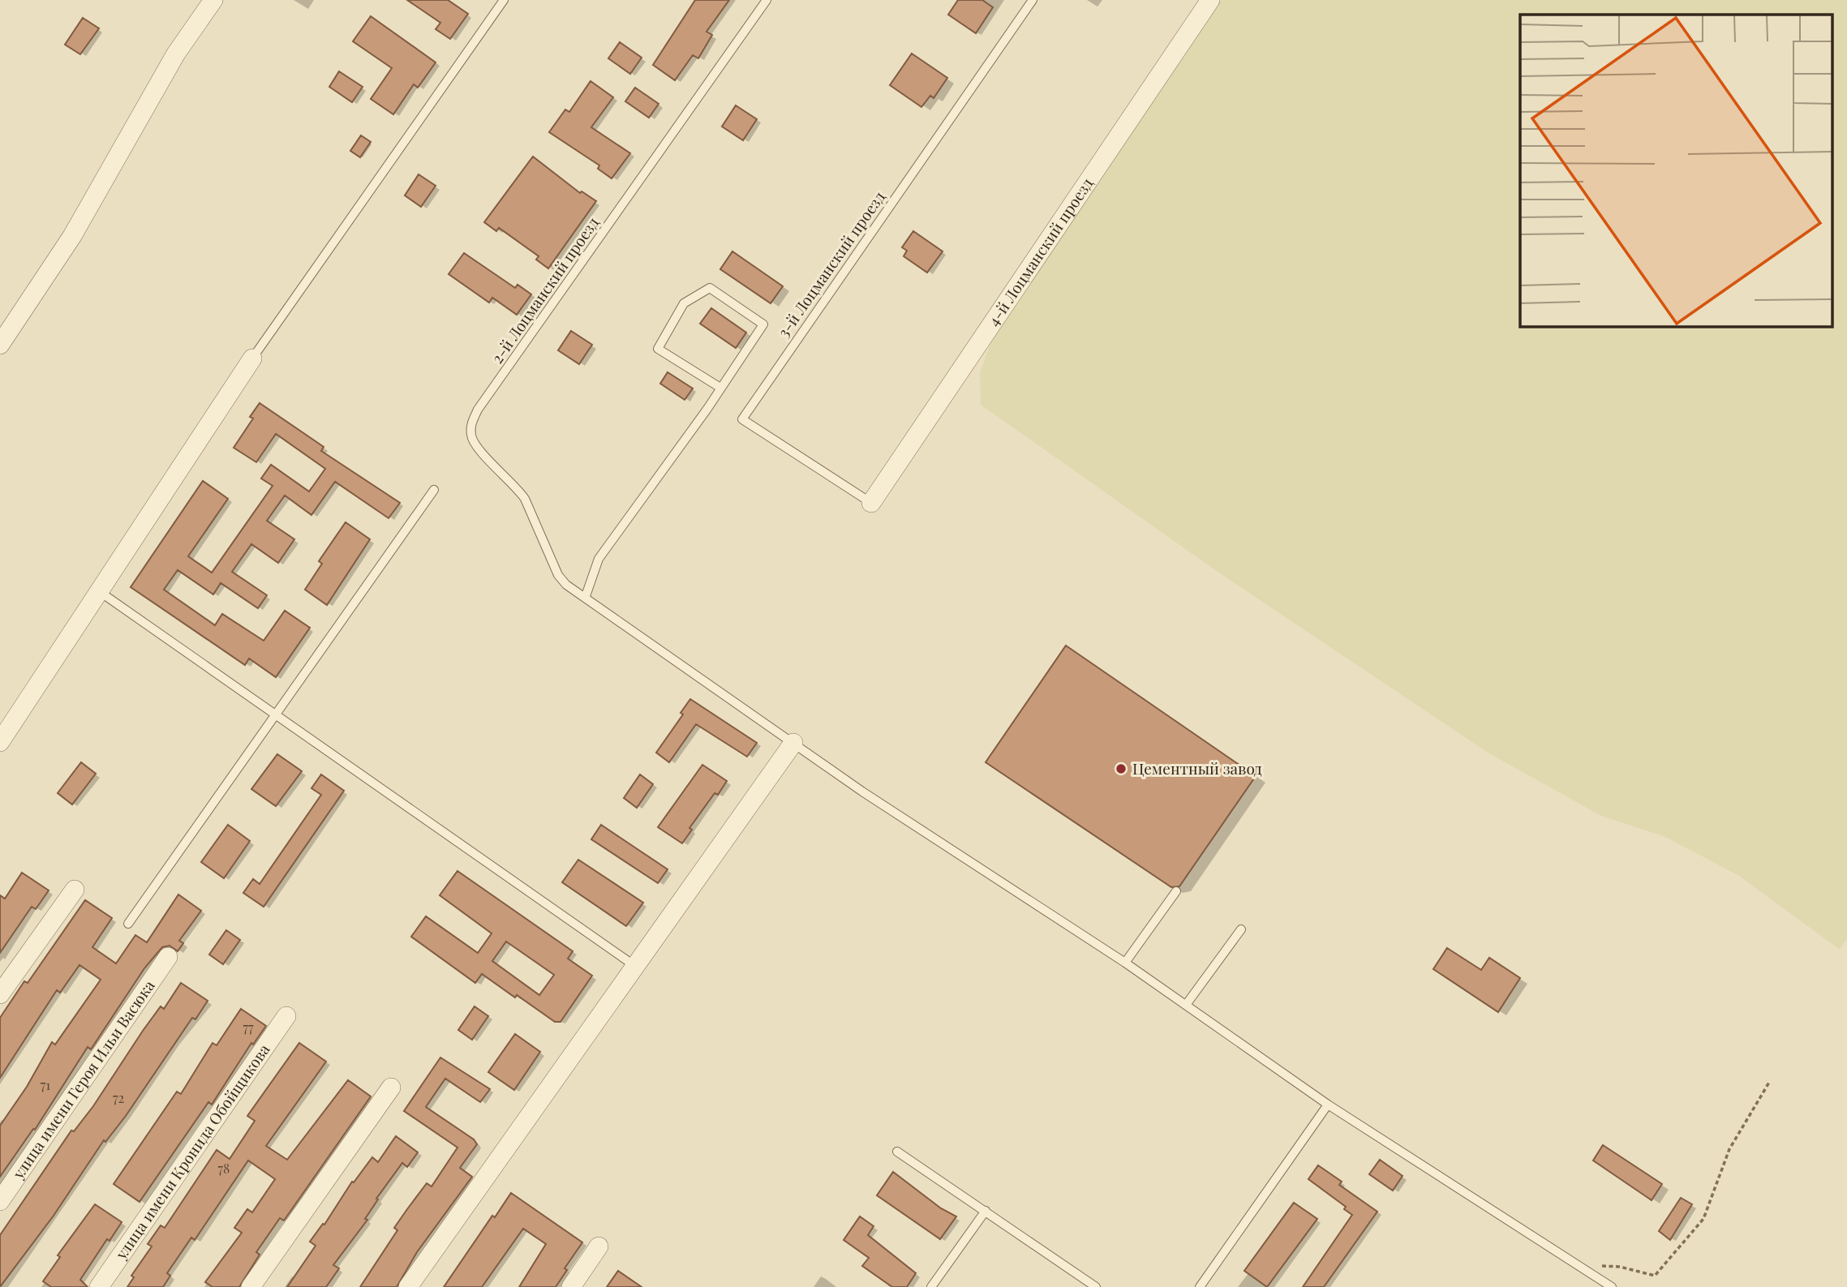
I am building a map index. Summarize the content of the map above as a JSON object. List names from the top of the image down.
{
  "streets": {
    "street": ["4-й Лоцманский проезд", "улица имени Героя Ильи Васюка", "улица имени Кронида Обойщикова"],
    "lane": ["3-й Лоцманский проезд", "2-й Лоцманский проезд"]
  },
  "crossings": [
    ["4-й Лоцманский проезд", "3-й Лоцманский проезд"]
  ],
  "places": ["Цементный завод"],
  "house_numbers": [
    "77",
    "71",
    "72",
    "78"
  ]
}
